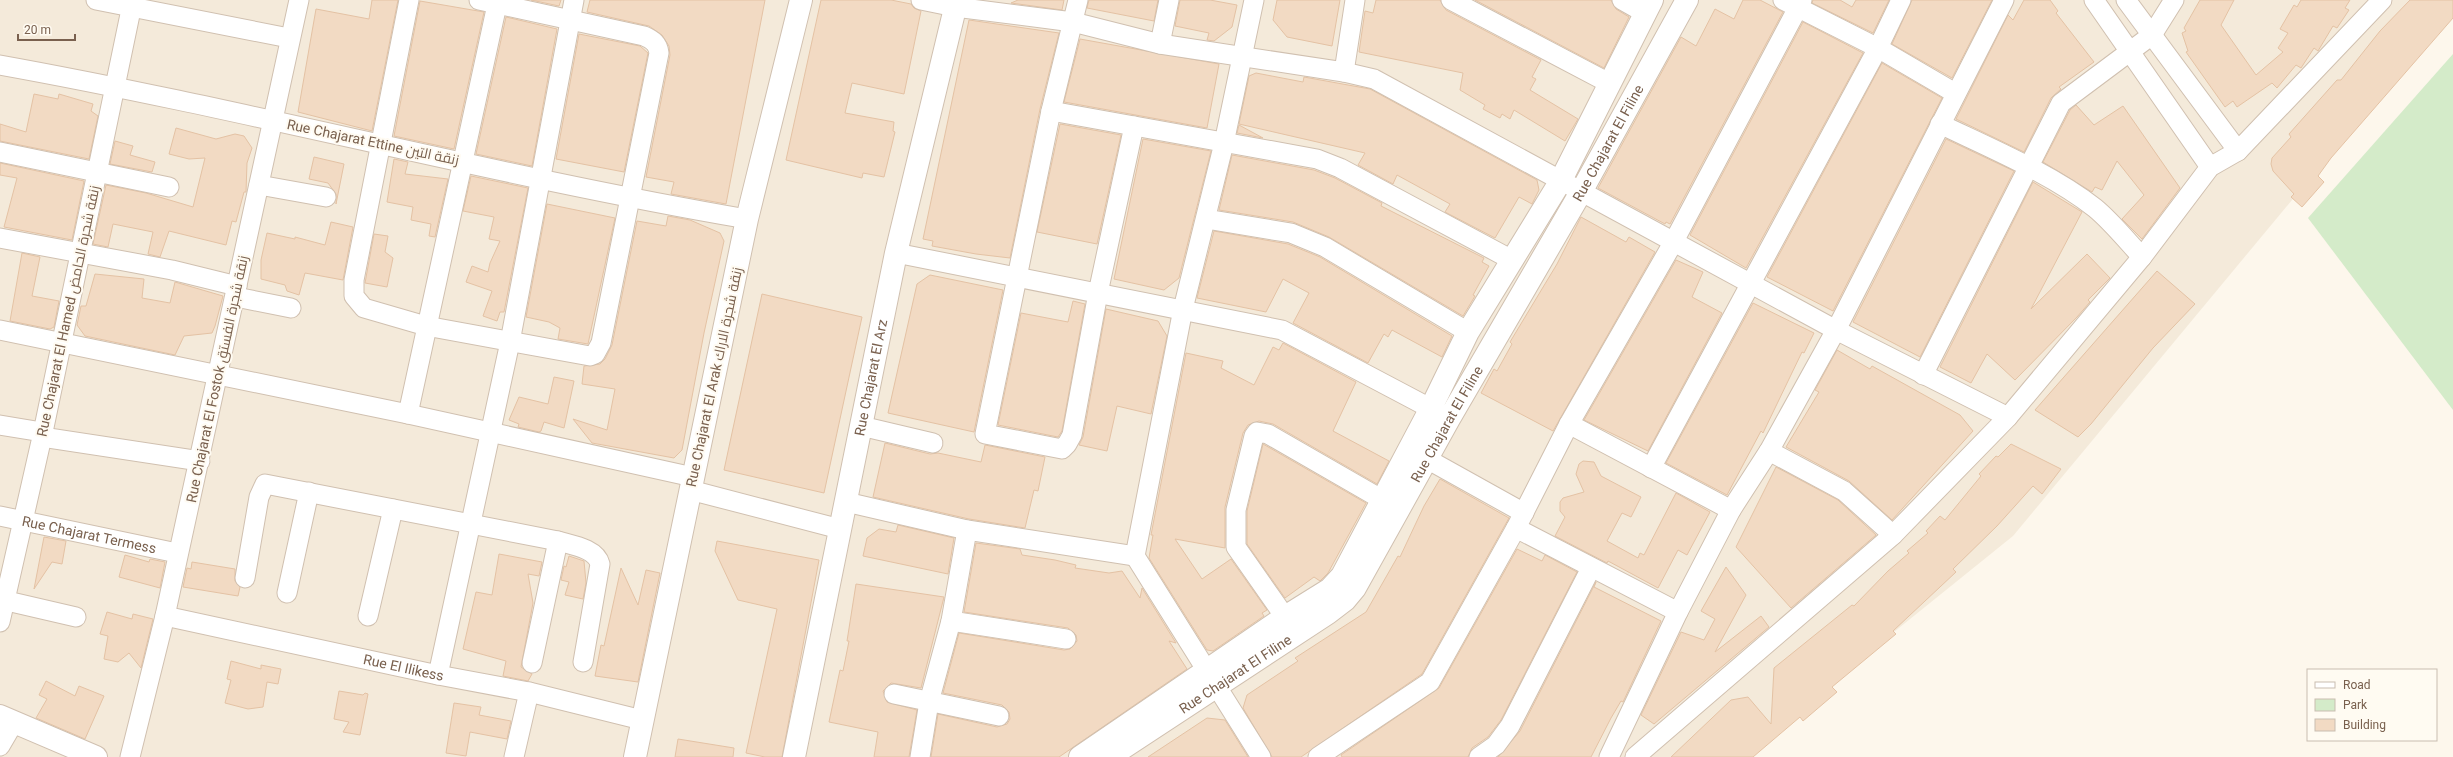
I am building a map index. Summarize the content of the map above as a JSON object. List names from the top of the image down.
{
  "streets": {
    "street": [
      "Rue Chajarat Ettine زنقة التين",
      "Rue Chajarat El Filine",
      "Rue Chajarat El Hamed زنقة شجرة الحامض",
      "Rue Chajarat El Arak زنقة شجرة الاراك",
      "Rue Chajarat El Arz",
      "Rue Chajarat El Fostok زنقة شجرة الفستق",
      "Rue Chajarat Termess",
      "Rue El Ilikess"
    ]
  },
  "crossings": [
    ["Rue Chajarat Ettine زنقة التين", "Rue Chajarat El Hamed زنقة شجرة الحامض"],
    ["Rue Chajarat Ettine زنقة التين", "Rue Chajarat El Arak زنقة شجرة الاراك"],
    ["Rue Chajarat Ettine زنقة التين", "Rue Chajarat El Fostok زنقة شجرة الفستق"],
    ["Rue Chajarat El Hamed زنقة شجرة الحامض", "Rue Chajarat Termess"],
    ["Rue Chajarat El Arak زنقة شجرة الاراك", "Rue El Ilikess"],
    ["Rue Chajarat El Fostok زنقة شجرة الفستق", "Rue Chajarat Termess"],
    ["Rue Chajarat El Fostok زنقة شجرة الفستق", "Rue El Ilikess"]
  ],
  "legend": ["Road", "Park", "Building"],
  "scale_bar": "20 m"
}
